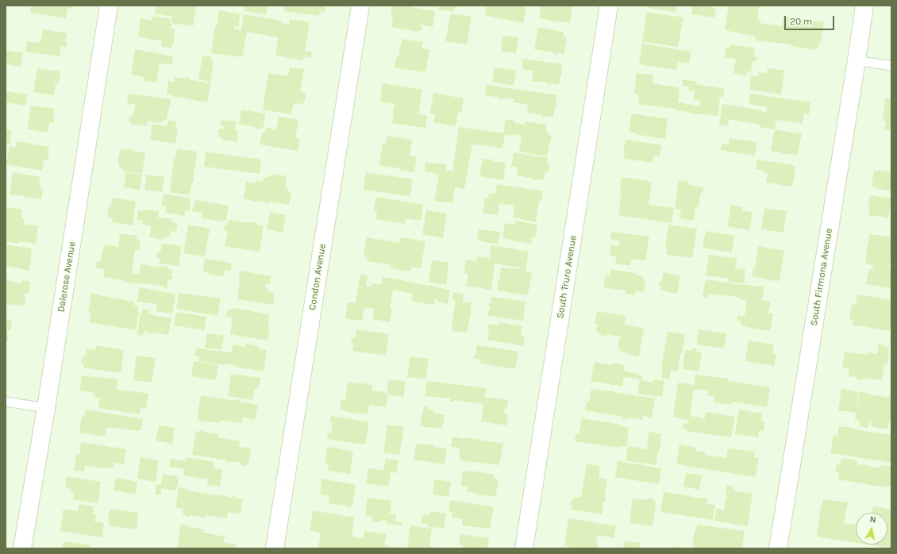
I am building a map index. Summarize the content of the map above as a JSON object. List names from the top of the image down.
{
  "streets": {
    "street": [
      "Dalerose Avenue",
      "Condon Avenue",
      "South Truro Avenue",
      "South Firmona Avenue"
    ]
  },
  "scale_bar": "20 m",
  "north": "top"
}
